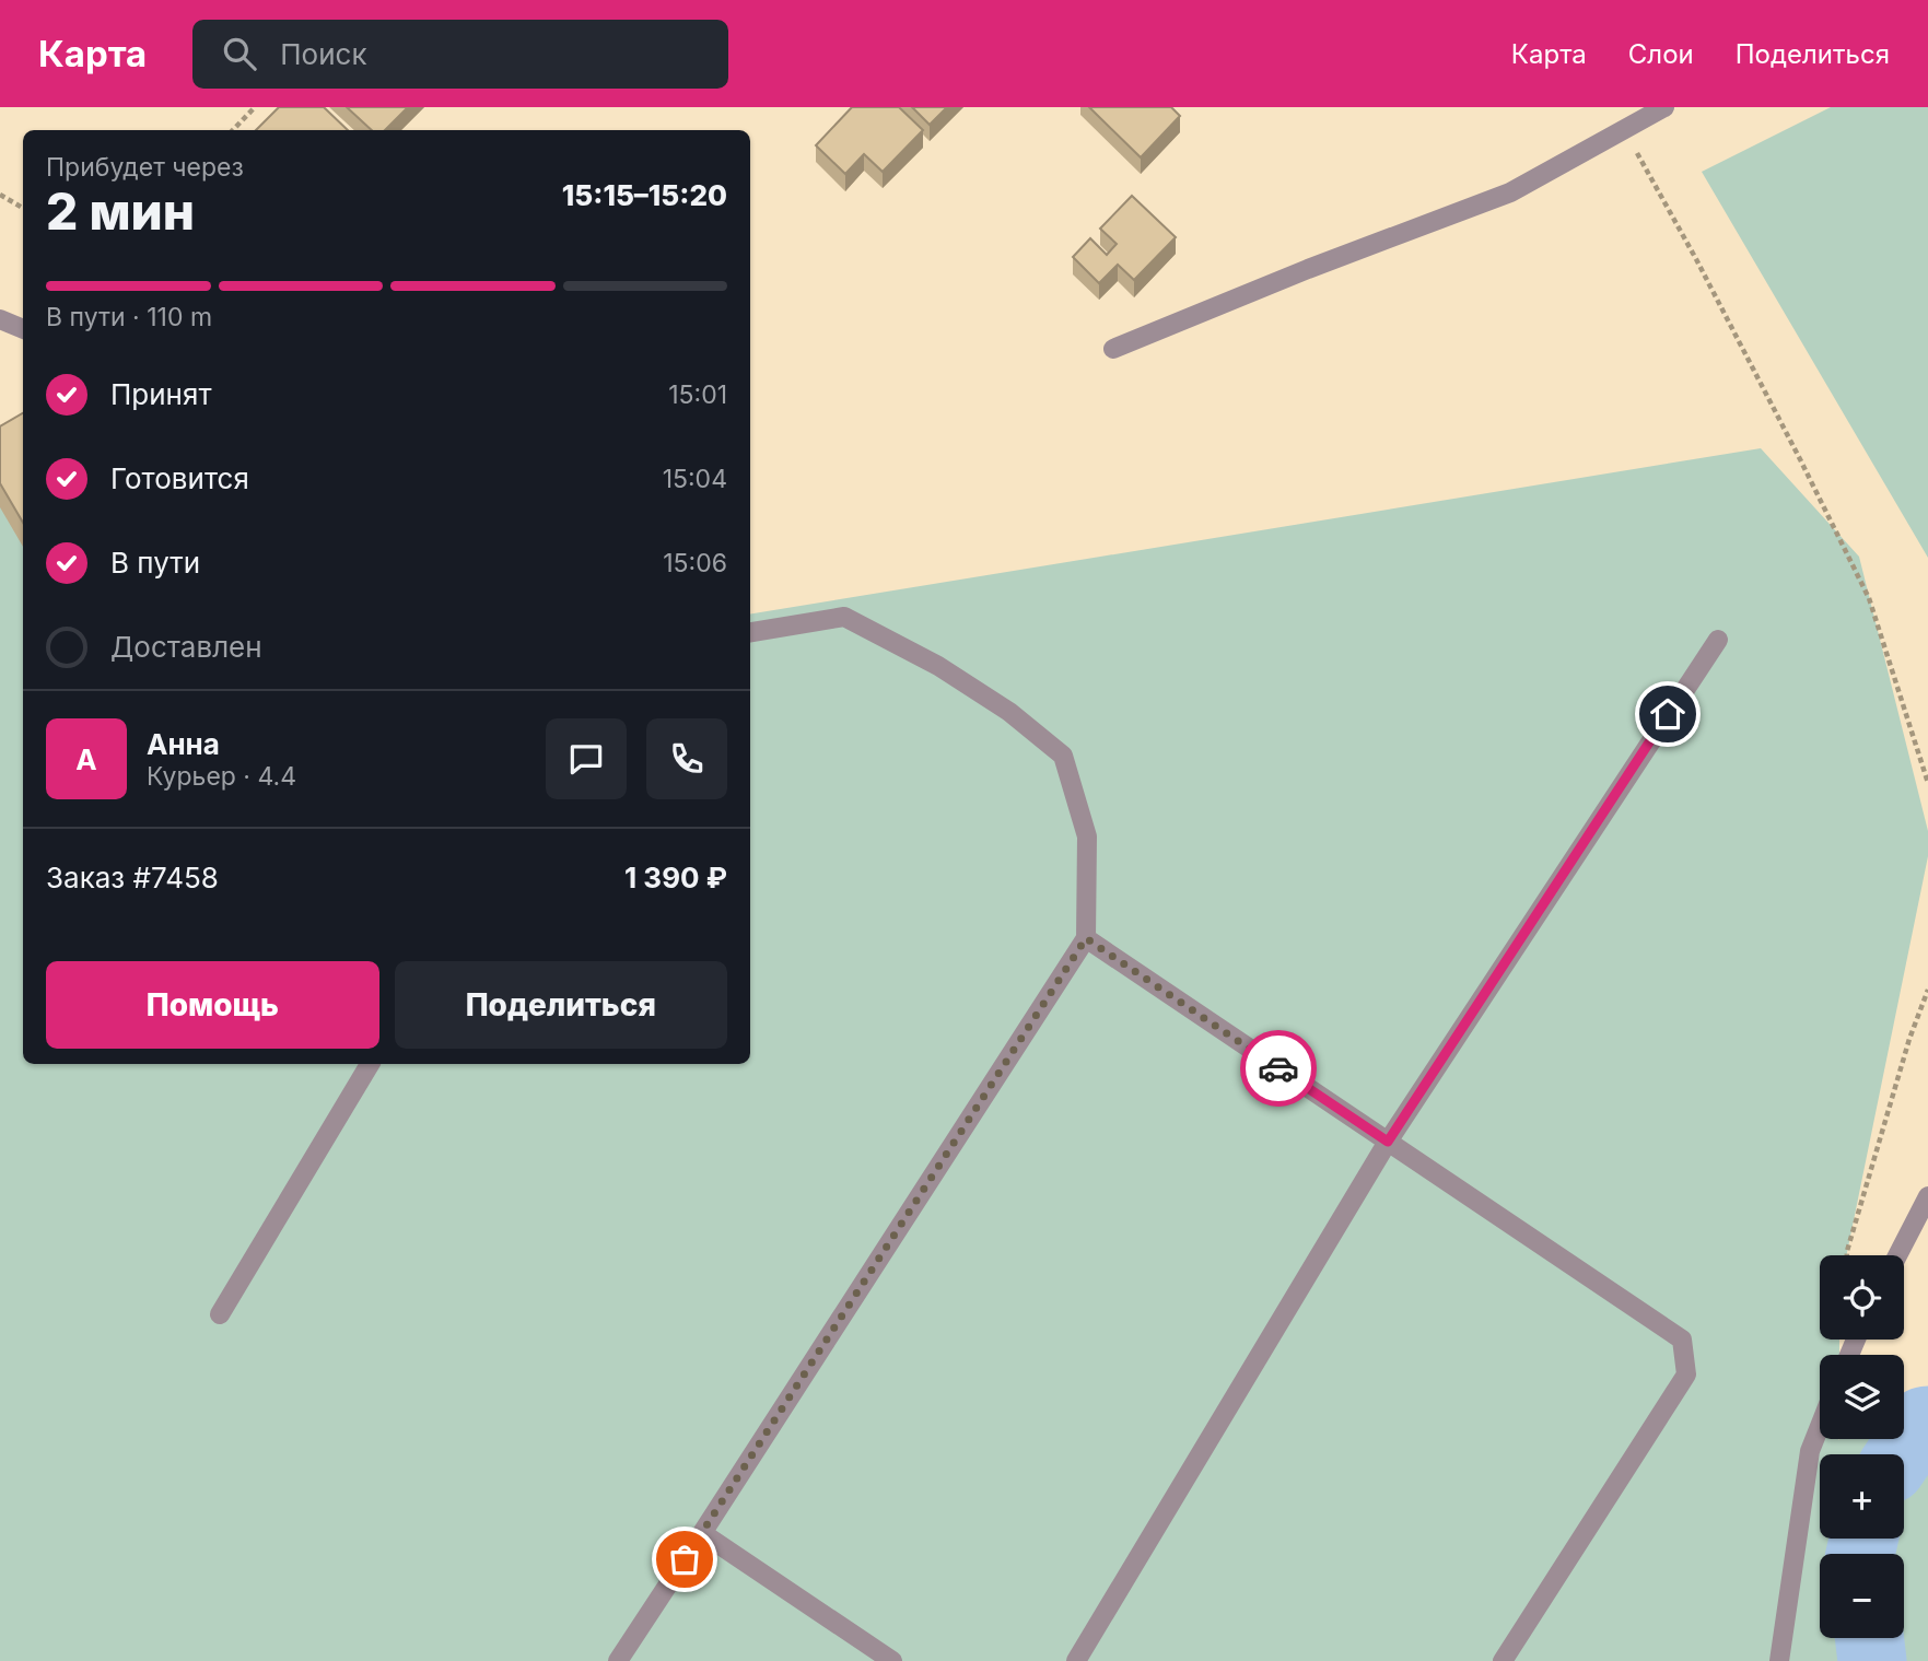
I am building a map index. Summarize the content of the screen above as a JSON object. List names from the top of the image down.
{
  "page": {
    "header": "Карта",
    "search": "Поиск",
    "nav": ["Карта", "Слои", "Поделиться"],
    "heading": ["2 мин", "Прибудет через", "15:15–15:20"],
    "panel": [
      "Анна",
      "Курьер · 4.4",
      "Заказ #7458",
      "1 390 ₽"
    ],
    "bar": "В пути · 110 m",
    "list": [
      ["Принят", "15:01"],
      ["Готовится", "15:04"],
      ["В пути", "15:06"],
      "Доставлен"
    ],
    "round": "А",
    "buttons": ["Помощь", "Поделиться"],
    "map_buttons": ["+", "−"]
  }
}
